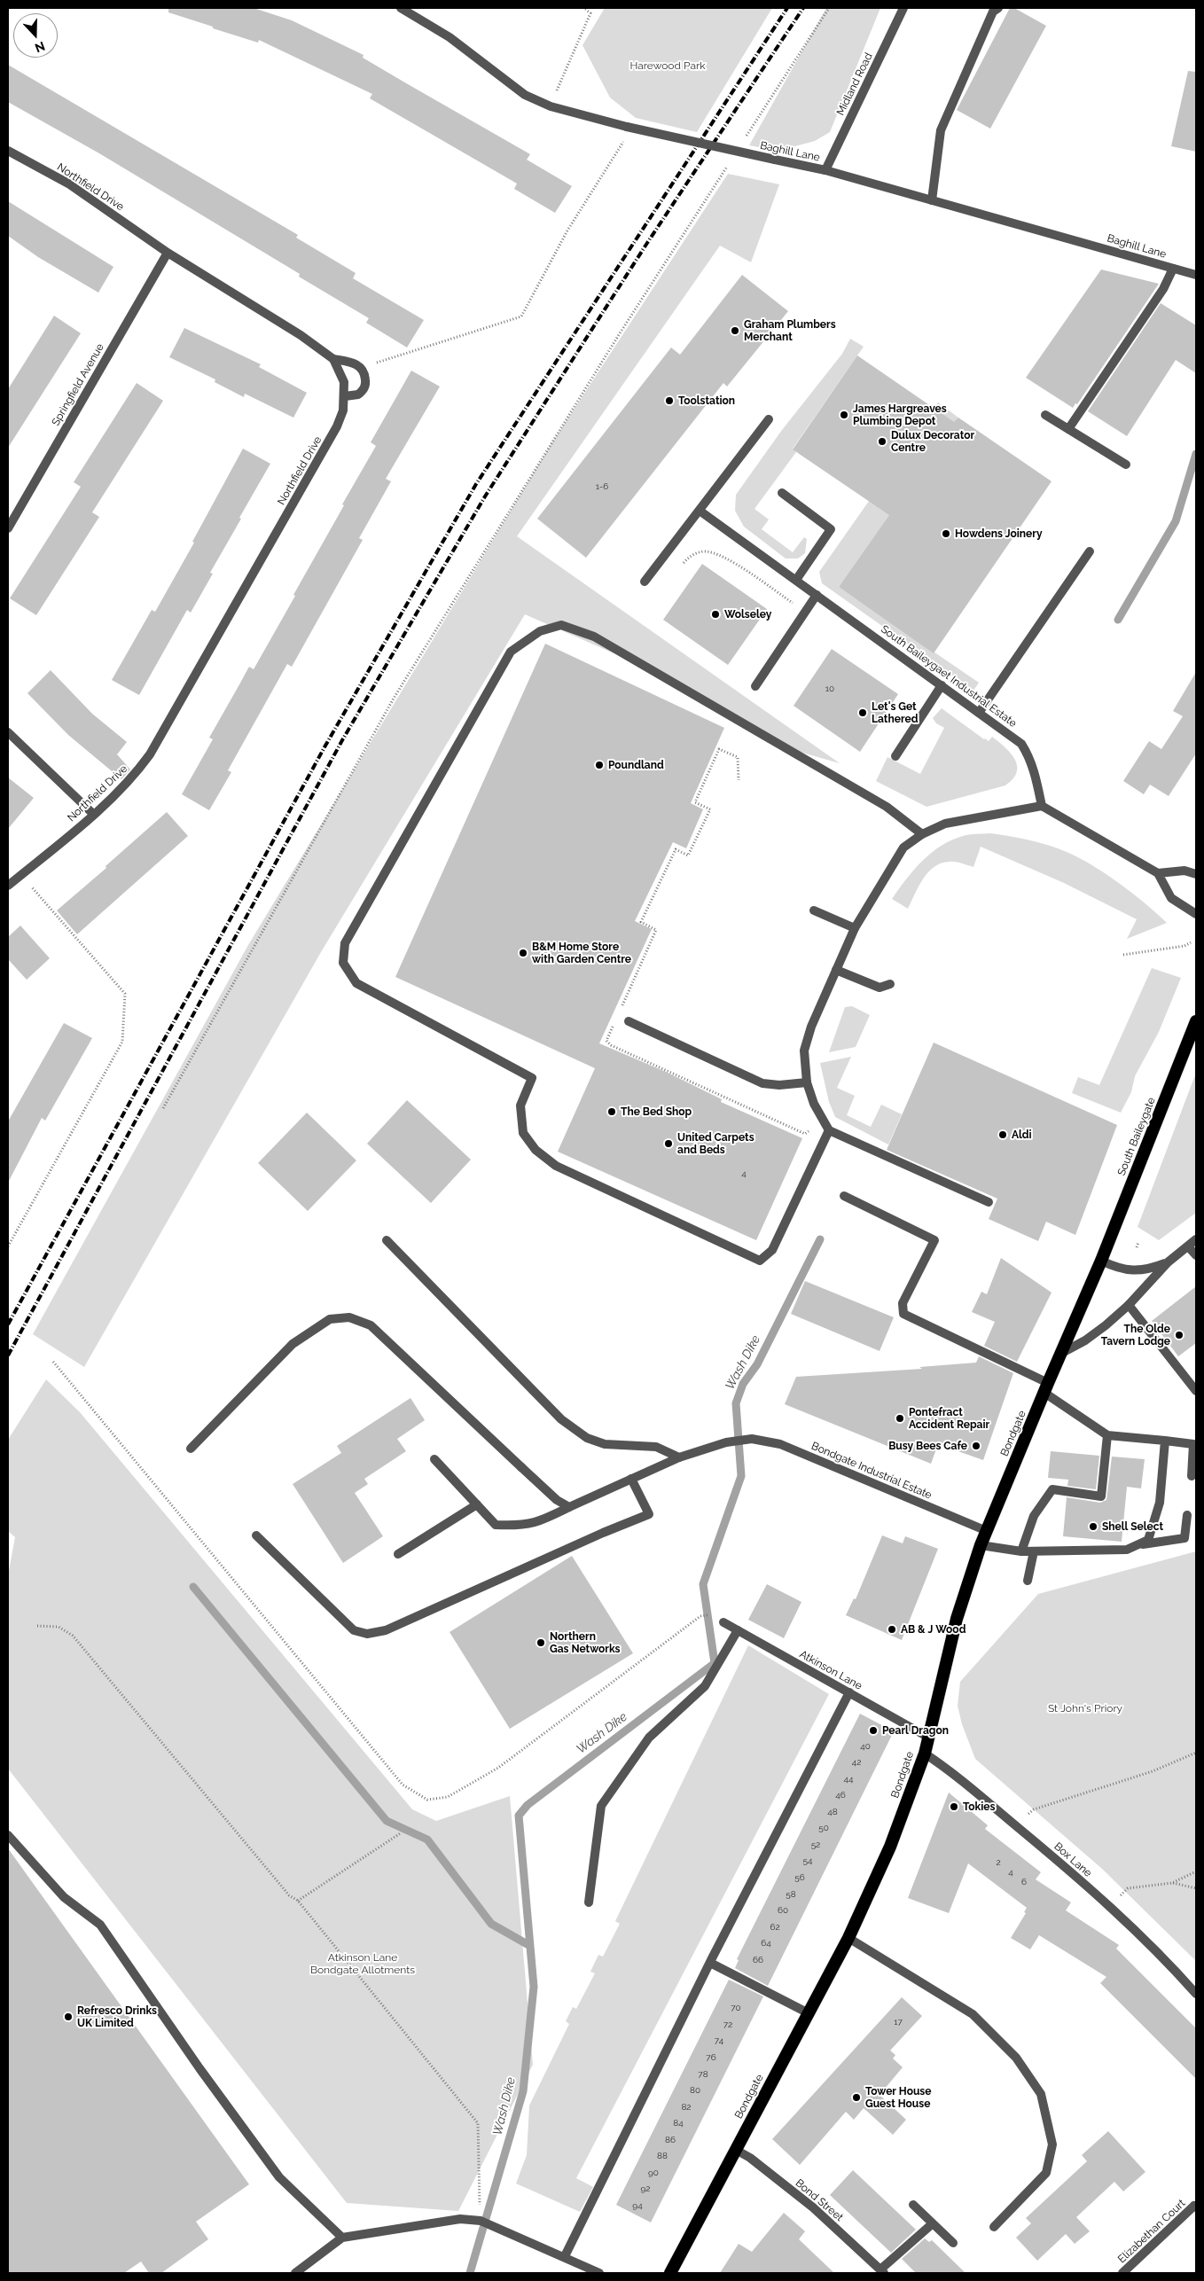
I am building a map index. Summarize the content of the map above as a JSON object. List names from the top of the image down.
{
  "streets": {
    "highway": ["South Baileygate", "Bondgate"],
    "street": [
      "Midland Road",
      "Baghill Lane",
      "Northfield Drive",
      "Springfield Avenue",
      "South Baileygaet Industrial Estate",
      "Bondgate Industrial Estate",
      "Atkinson Lane",
      "Box Lane",
      "Bond Street",
      "Elizabethan Court"
    ]
  },
  "crossings": [
    ["Midland Road", "Baghill Lane"],
    ["Northfield Drive", "Springfield Avenue"],
    ["South Baileygate", "Bondgate"],
    ["Bondgate", "Bondgate Industrial Estate"],
    ["Bondgate", "Atkinson Lane"],
    ["Bondgate", "Box Lane"],
    ["Bondgate", "Bond Street"]
  ],
  "water": ["Wash Dike"],
  "parks": ["Harewood Park", "St John's Priory", "Atkinson Lane Bondgate Allotments"],
  "places": [
    "Graham Plumbers Merchant",
    "Toolstation",
    "James Hargreaves Plumbing Depot",
    "Dulux Decorator Centre",
    "Howdens Joinery",
    "Wolseley",
    "Let's Get Lathered",
    "Poundland",
    "B&M Home Store with Garden Centre",
    "The Bed Shop",
    "Aldi",
    "United Carpets and Beds",
    "The Olde Tavern Lodge",
    "Pontefract Accident Repair",
    "Busy Bees Cafe",
    "Shell Select",
    "AB & J Wood",
    "Northern Gas Networks",
    "Pearl Dragon",
    "Tokies",
    "Refresco Drinks UK Limited",
    "Tower House Guest House"
  ],
  "house_numbers": [
    "1-6",
    "10",
    "4",
    "40",
    "42",
    "44",
    "46",
    "48",
    "50",
    "52",
    "54",
    "2",
    "4",
    "56",
    "6",
    "58",
    "60",
    "62",
    "64",
    "66",
    "70",
    "17",
    "72",
    "74",
    "76",
    "78",
    "80",
    "82",
    "84",
    "86",
    "88",
    "90",
    "92",
    "94"
  ],
  "north": "bottom"
}
